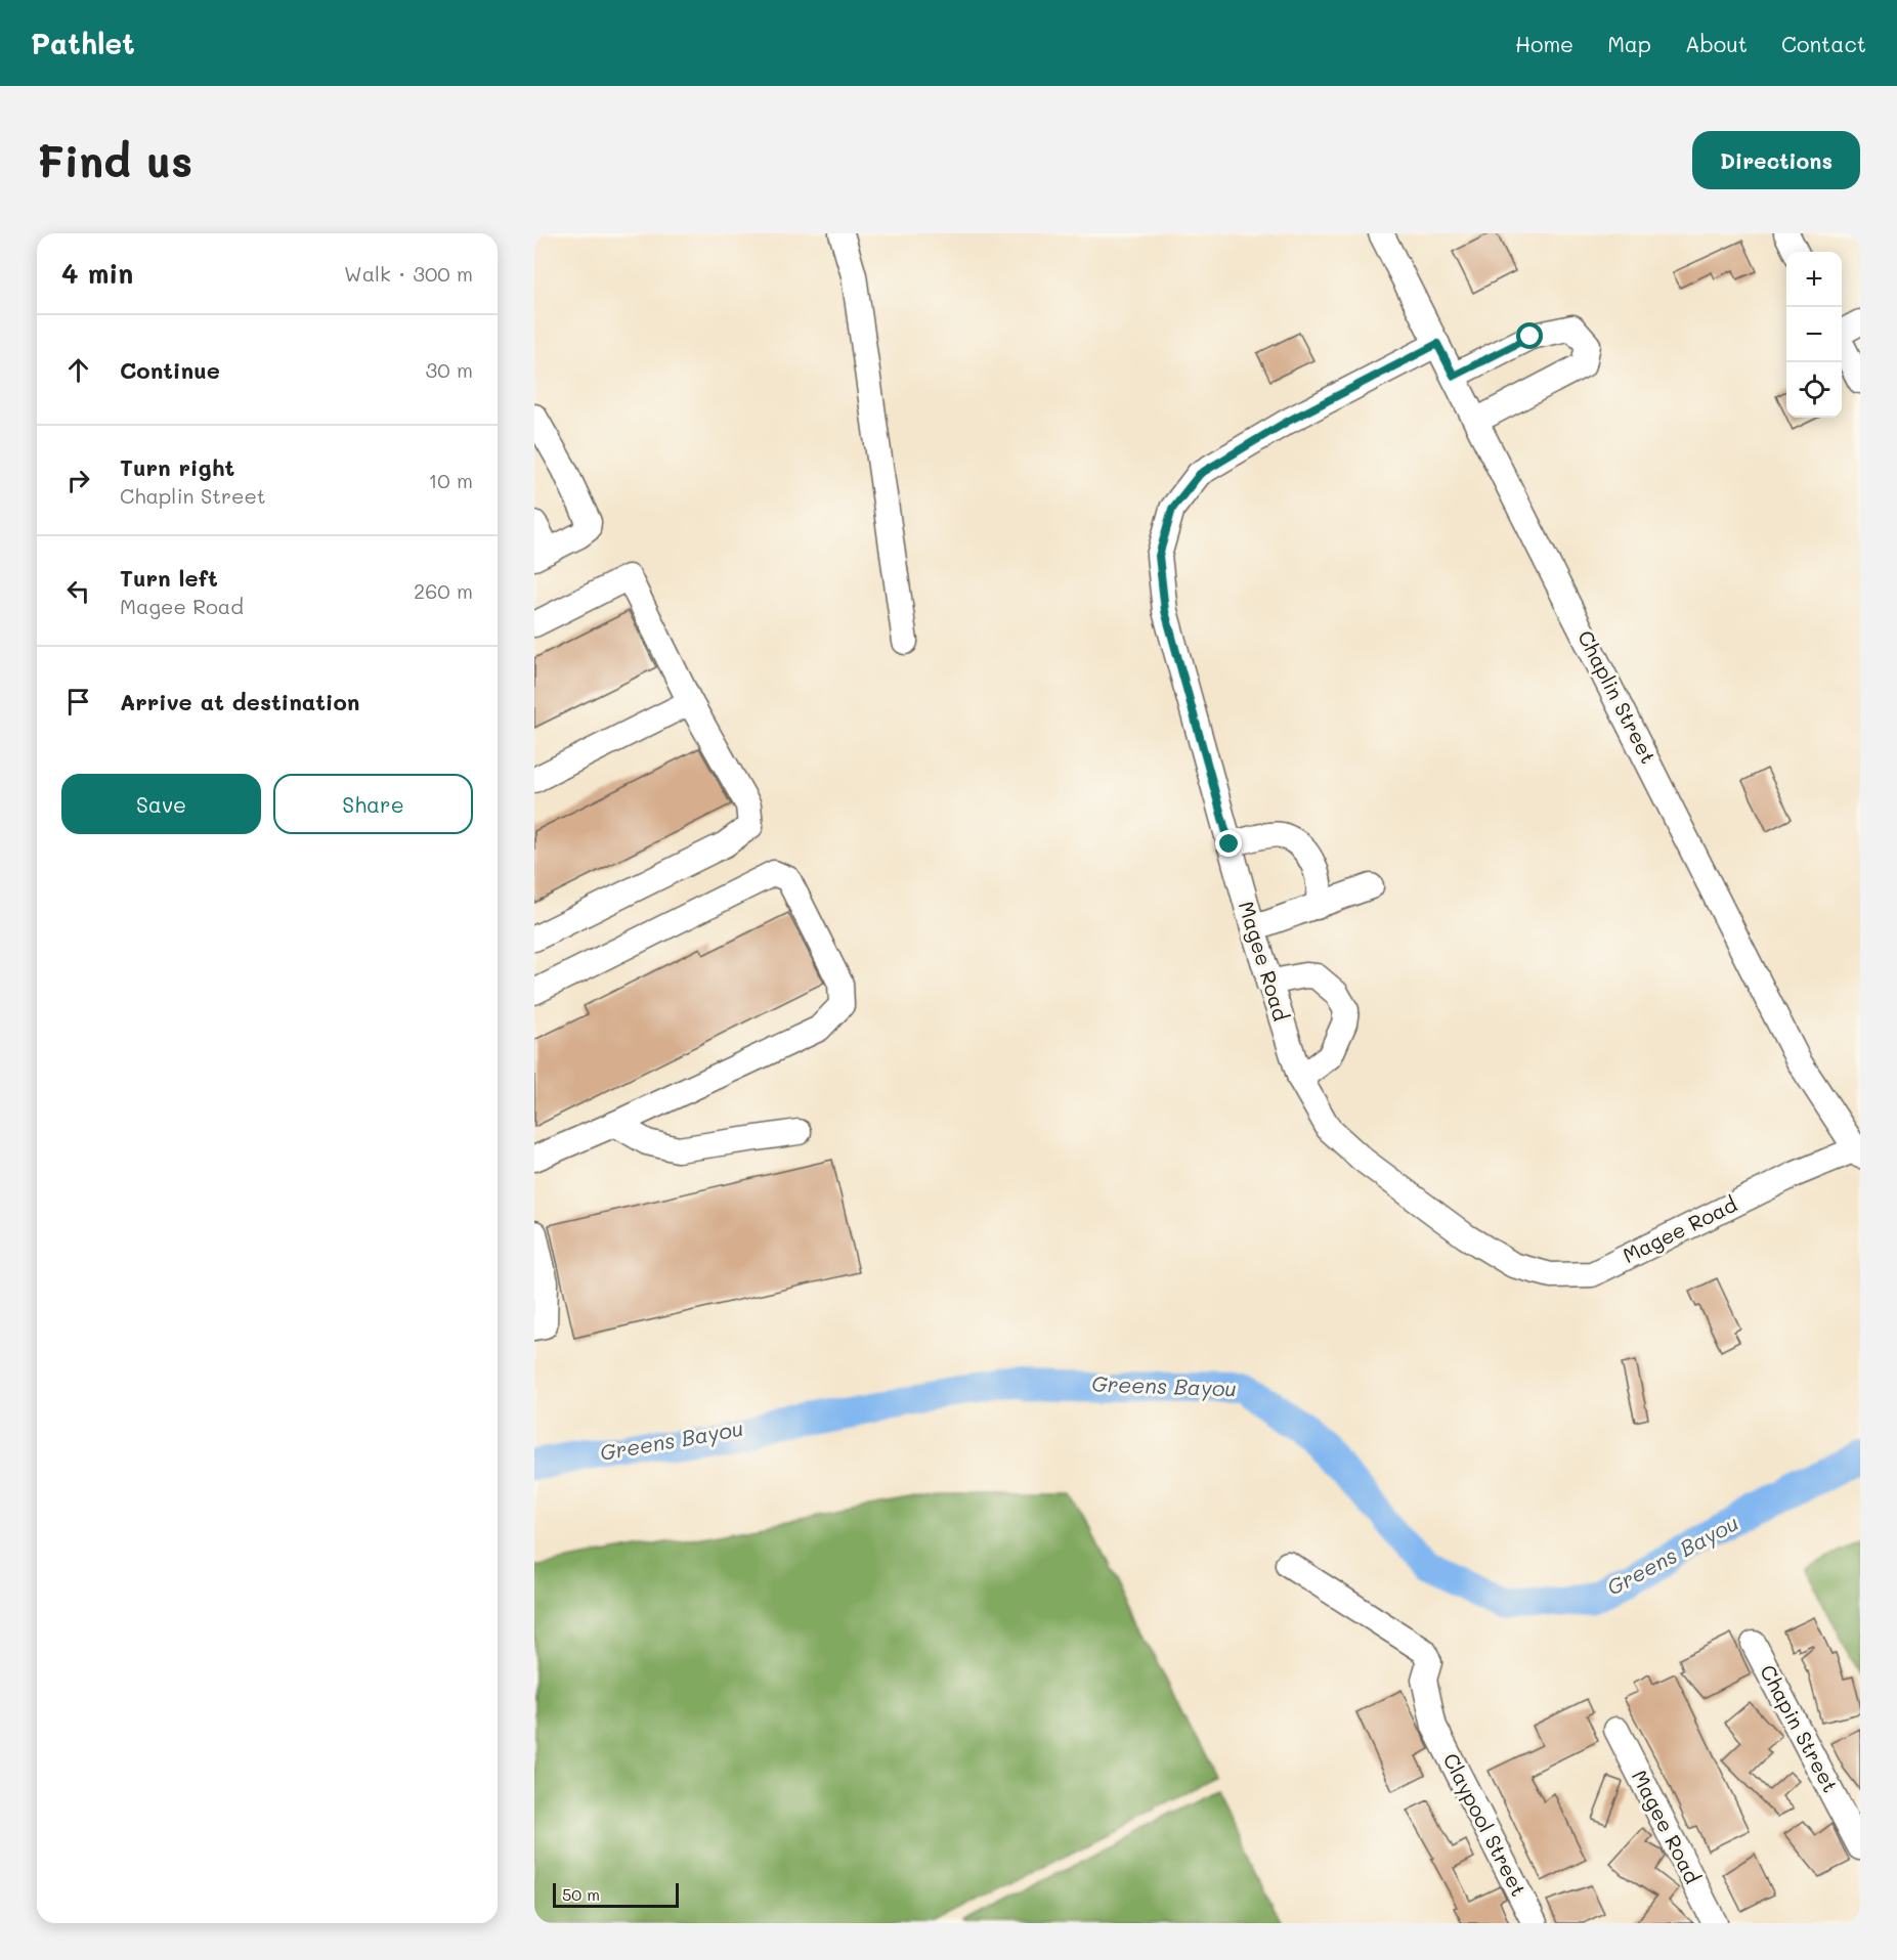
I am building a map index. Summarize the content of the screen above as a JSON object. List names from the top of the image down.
{
  "streets": {
    "street": [
      "Chaplin Street",
      "Magee Road",
      "Chapin Street",
      "Claypool Street"
    ]
  },
  "crossings": [
    ["Chaplin Street", "Magee Road"]
  ],
  "water": ["Greens Bayou"],
  "scale_bar": "50 m",
  "page": {
    "header": "Pathlet",
    "nav": [
      "Home",
      "Map",
      "About",
      "Contact"
    ],
    "buttons": [
      "Directions",
      ["Save", "Share"]
    ],
    "title": "Find us",
    "heading": ["4 min", "Walk · 300 m"],
    "map_buttons": ["+", "−"],
    "list": [
      ["Continue", "30 m"],
      ["Turn right", "Chaplin Street", "10 m"],
      ["Turn left", "Magee Road", "260 m"],
      "Arrive at destination"
    ],
    "scale": "50 m"
  }
}
